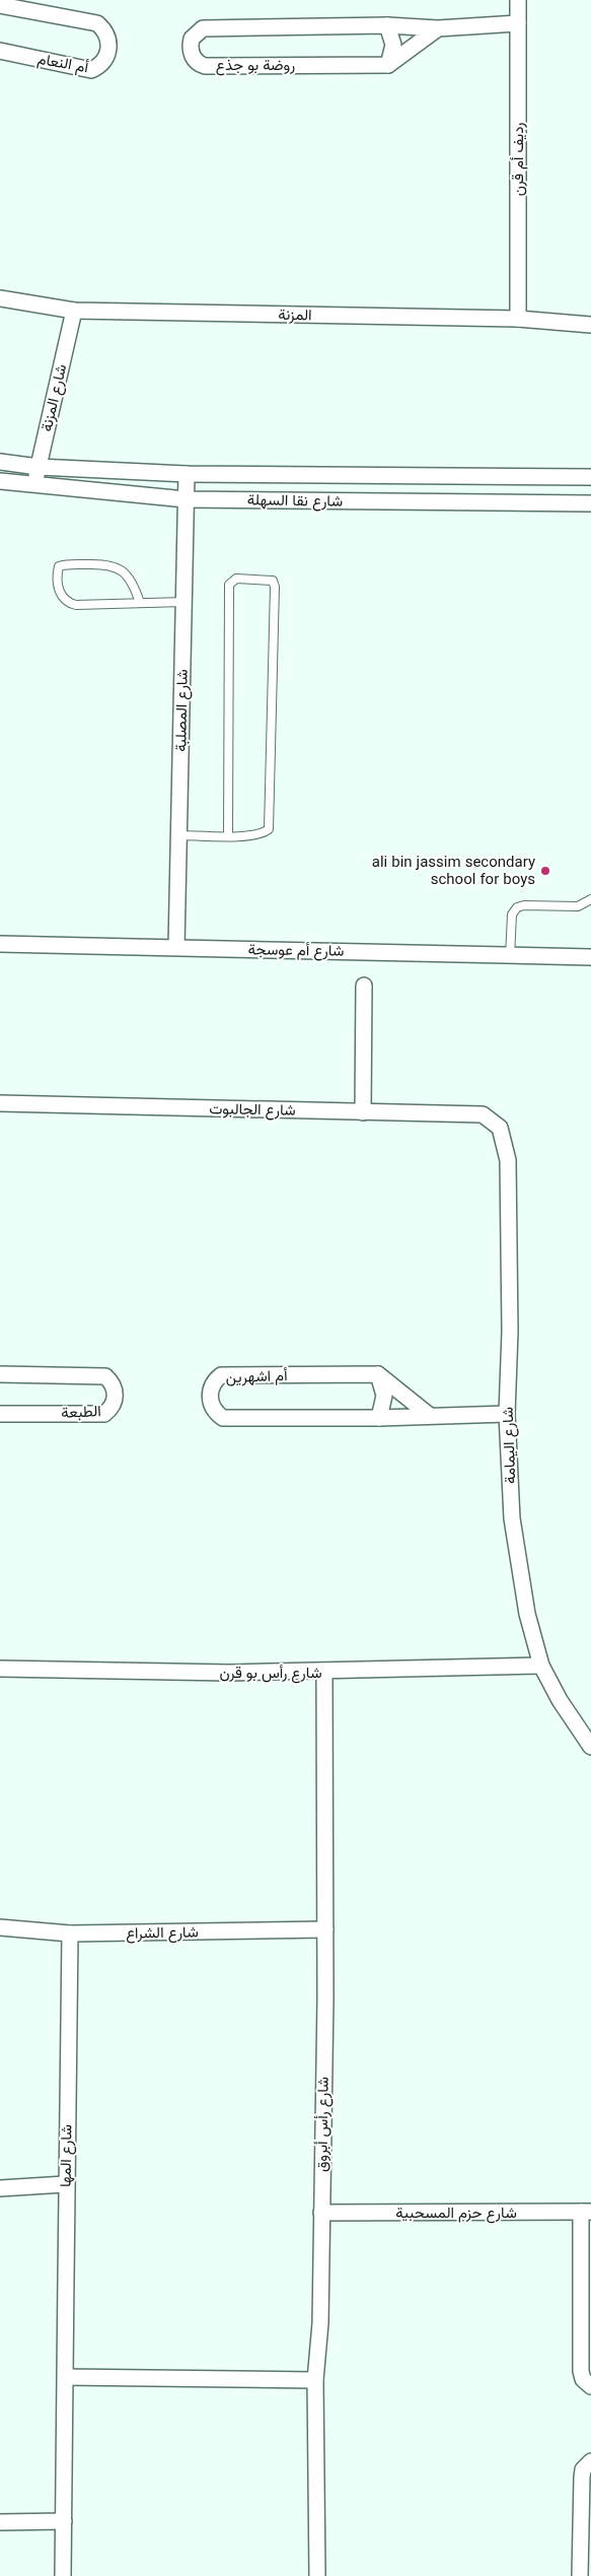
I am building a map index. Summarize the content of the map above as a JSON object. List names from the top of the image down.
{
  "streets": {
    "street": [
      "أم النعام",
      "روضة بو جذع",
      "رديف أم قرن",
      "المزنة",
      "شارع المزنة",
      "شارع نقا السهلة",
      "شارع المصلبة",
      "شارع أم عوسجة",
      "شارع الجالبوت",
      "أم اشهرين",
      "الطبعة",
      "شارع اليمامة",
      "شارع رأس بو قرن",
      "شارع الشراع",
      "شارع رأس أبروق",
      "شارع المها",
      "شارع حزم المسحبية"
    ]
  },
  "crossings": [
    ["روضة بو جذع", "رديف أم قرن"],
    ["رديف أم قرن", "المزنة"],
    ["المزنة", "شارع المزنة"],
    ["شارع المزنة", "شارع نقا السهلة"],
    ["شارع نقا السهلة", "شارع المصلبة"],
    ["شارع المصلبة", "شارع أم عوسجة"],
    ["شارع الجالبوت", "شارع اليمامة"],
    ["أم اشهرين", "شارع اليمامة"],
    ["شارع اليمامة", "شارع رأس بو قرن"],
    ["شارع رأس بو قرن", "شارع رأس أبروق"],
    ["شارع الشراع", "شارع رأس أبروق"],
    ["شارع الشراع", "شارع المها"],
    ["شارع رأس أبروق", "شارع حزم المسحبية"]
  ],
  "places": ["ali bin jassim secondary school for boys"]
}
